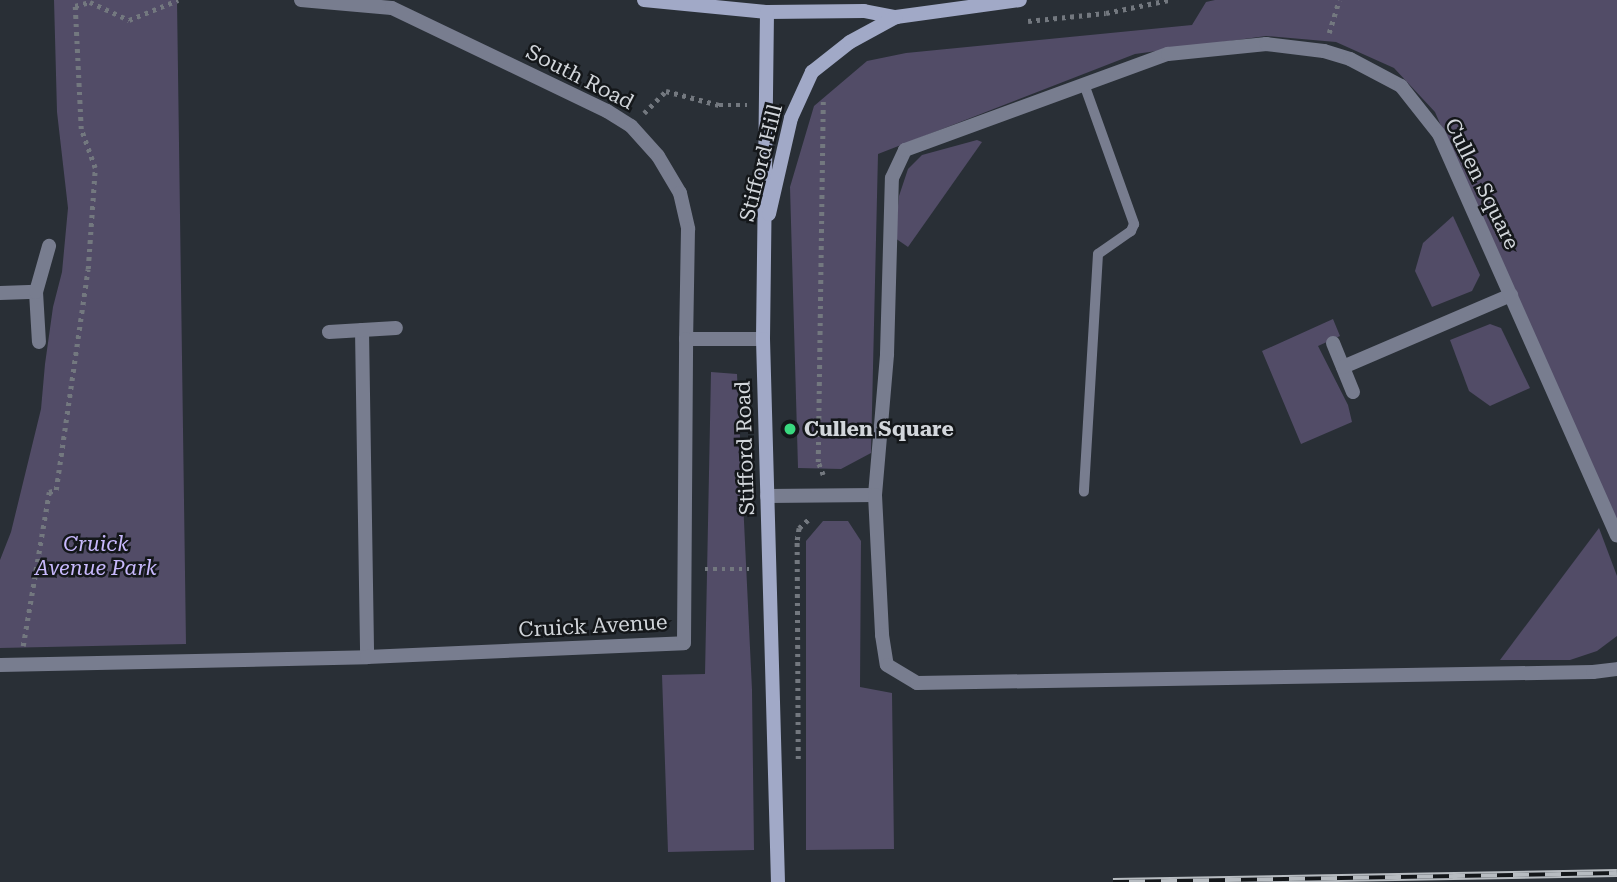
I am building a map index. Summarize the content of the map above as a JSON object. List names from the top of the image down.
{
  "streets": {
    "main road": ["Stifford Hill", "Stifford Road"],
    "street": ["South Road", "Cullen Square", "Cruick Avenue"]
  },
  "crossings": [
    ["South Road", "Cruick Avenue"],
    ["Stifford Hill", "Stifford Road"]
  ],
  "parks": ["Cruick Avenue Park"],
  "places": ["Cullen Square"]
}
